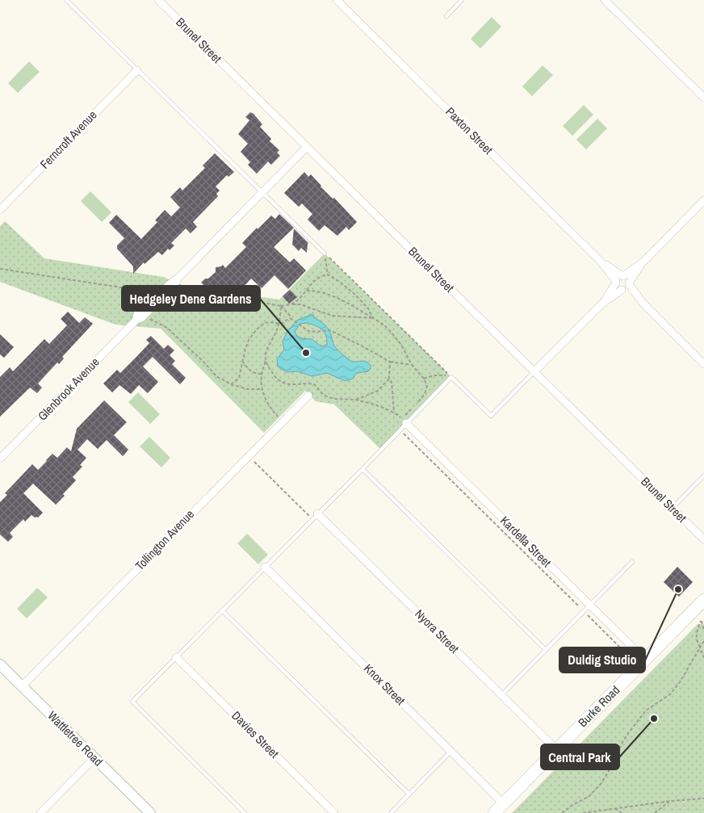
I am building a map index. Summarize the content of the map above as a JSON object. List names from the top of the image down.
{
  "streets": {
    "main road": ["Burke Road", "Wattletree Road"],
    "street": [
      "Brunel Street",
      "Paxton Street",
      "Ferncroft Avenue",
      "Glenbrook Avenue",
      "Tollington Avenue",
      "Kardella Street",
      "Nyora Street",
      "Knox Street",
      "Davies Street"
    ]
  },
  "crossings": [
    ["Brunel Street", "Glenbrook Avenue"],
    ["Tollington Avenue", "Wattletree Road"],
    ["Kardella Street", "Burke Road"],
    ["Nyora Street", "Burke Road"],
    ["Knox Street", "Burke Road"]
  ],
  "places": ["Hedgeley Dene Gardens", "Duldig Studio", "Central Park"]
}
